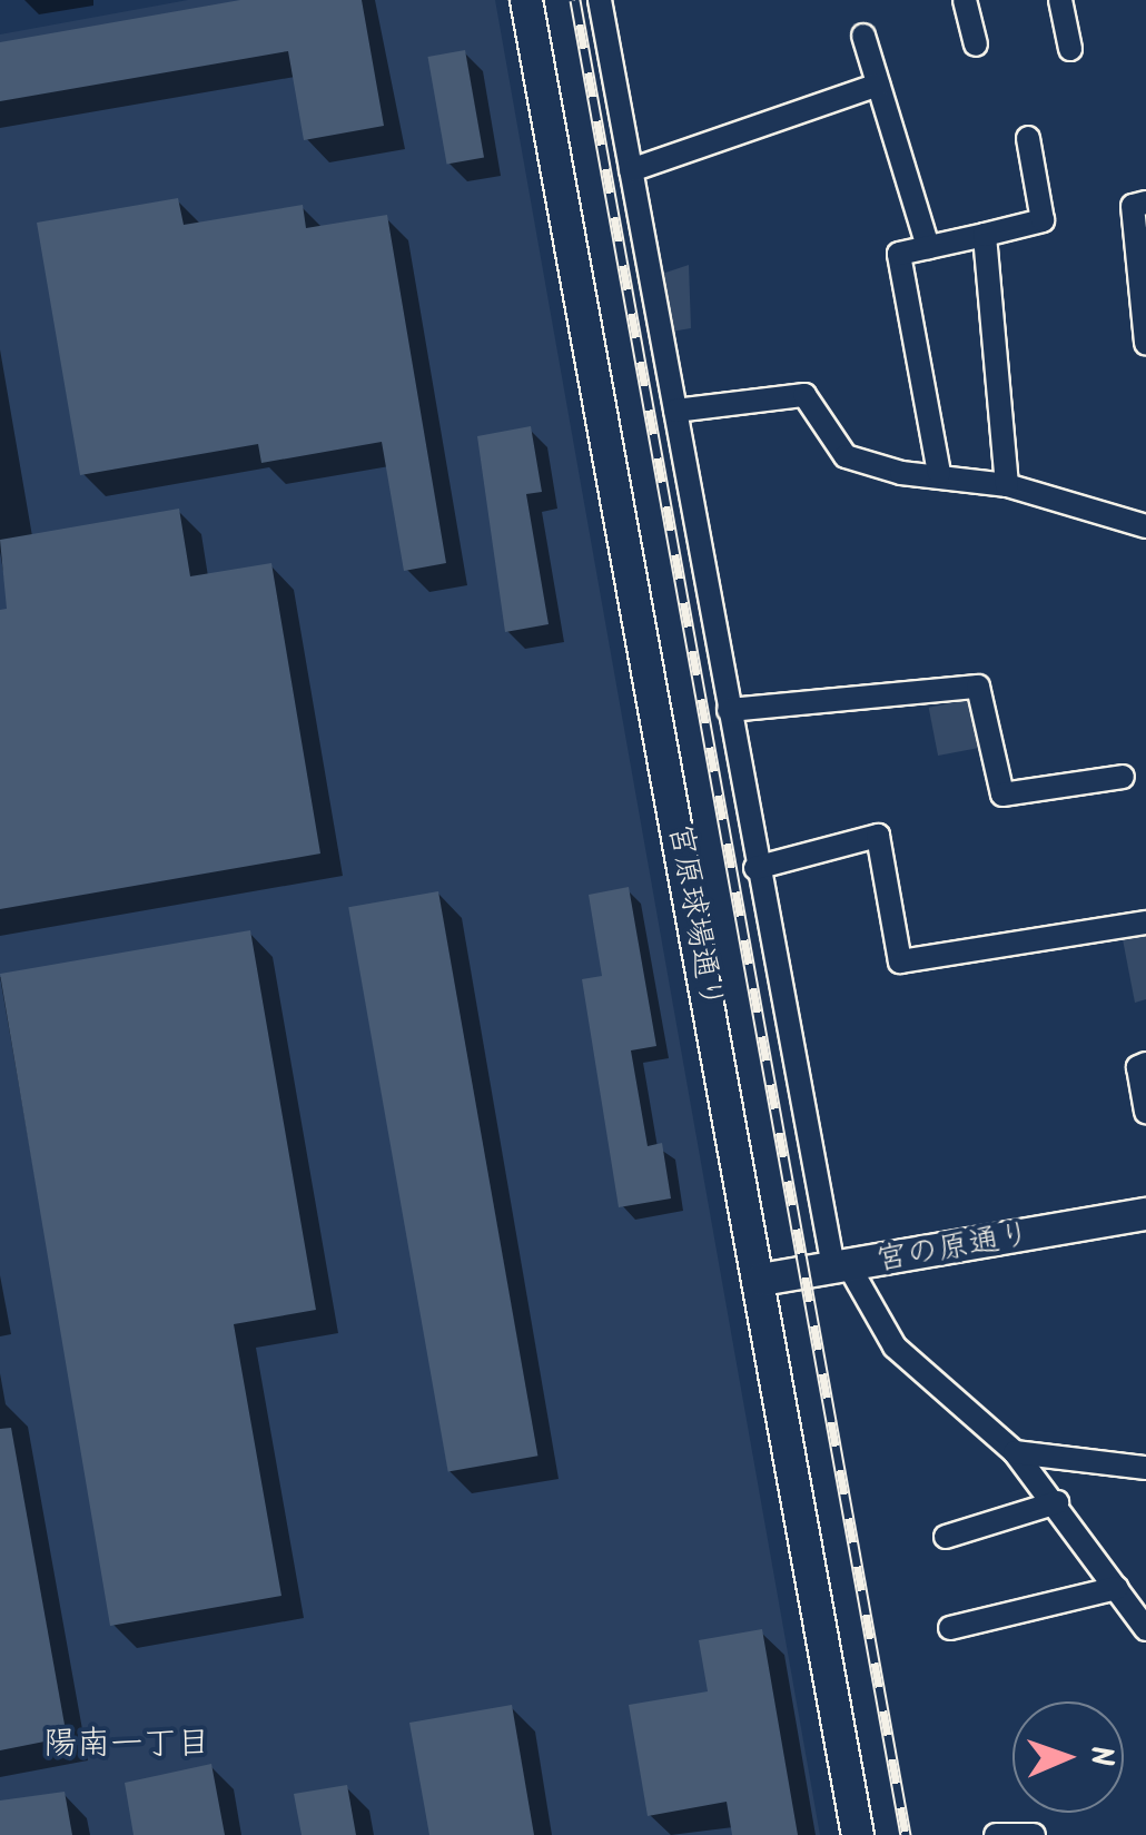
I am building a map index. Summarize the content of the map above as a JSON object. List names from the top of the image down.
{
  "streets": {
    "street": ["宮原球場通り", "宮の原通り"]
  },
  "crossings": [
    ["宮原球場通り", "宮の原通り"]
  ],
  "districts": ["陽南一丁目"],
  "north": "right"
}
